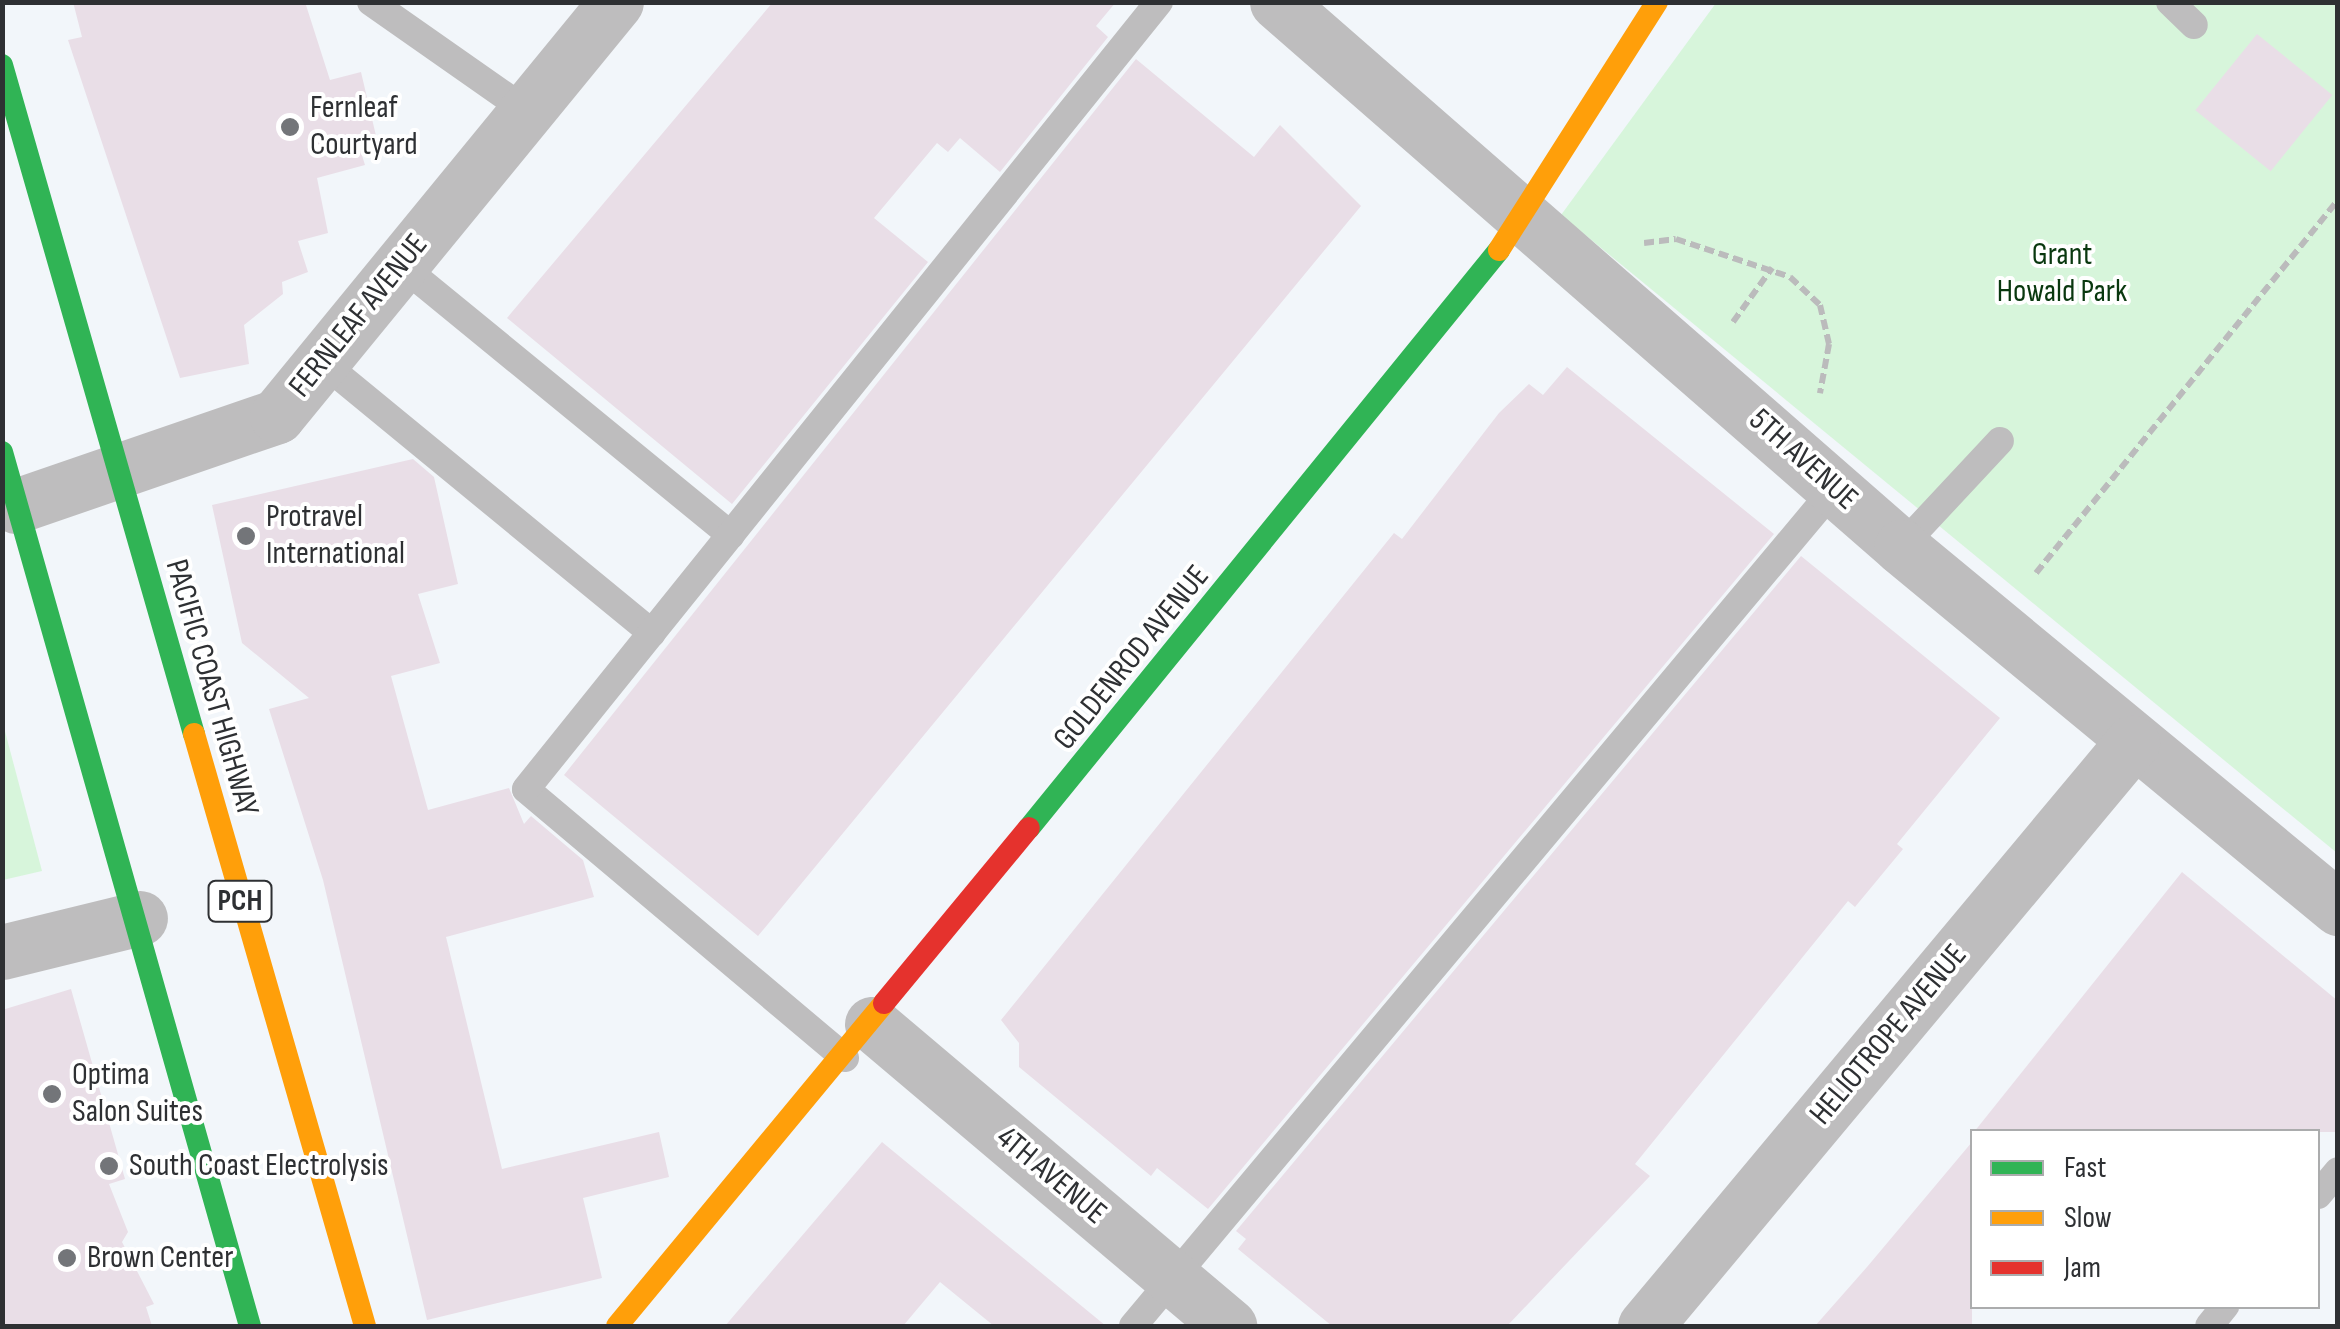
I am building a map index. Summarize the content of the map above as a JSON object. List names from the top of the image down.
{
  "streets": {
    "main road": ["GOLDENROD AVENUE", "PACIFIC COAST HIGHWAY", "PCH"],
    "street": [
      "FERNLEAF AVENUE",
      "5TH AVENUE",
      "HELIOTROPE AVENUE",
      "4TH AVENUE"
    ]
  },
  "crossings": [
    ["FERNLEAF AVENUE", "PACIFIC COAST HIGHWAY"],
    ["5TH AVENUE", "GOLDENROD AVENUE"],
    ["5TH AVENUE", "HELIOTROPE AVENUE"],
    ["GOLDENROD AVENUE", "4TH AVENUE"]
  ],
  "parks": ["Grant Howald Park"],
  "places": [
    "Fernleaf Courtyard",
    "Protravel International",
    "Optima Salon Suites",
    "South Coast Electrolysis",
    "Brown Center"
  ],
  "legend": ["Fast", "Slow", "Jam"]
}
